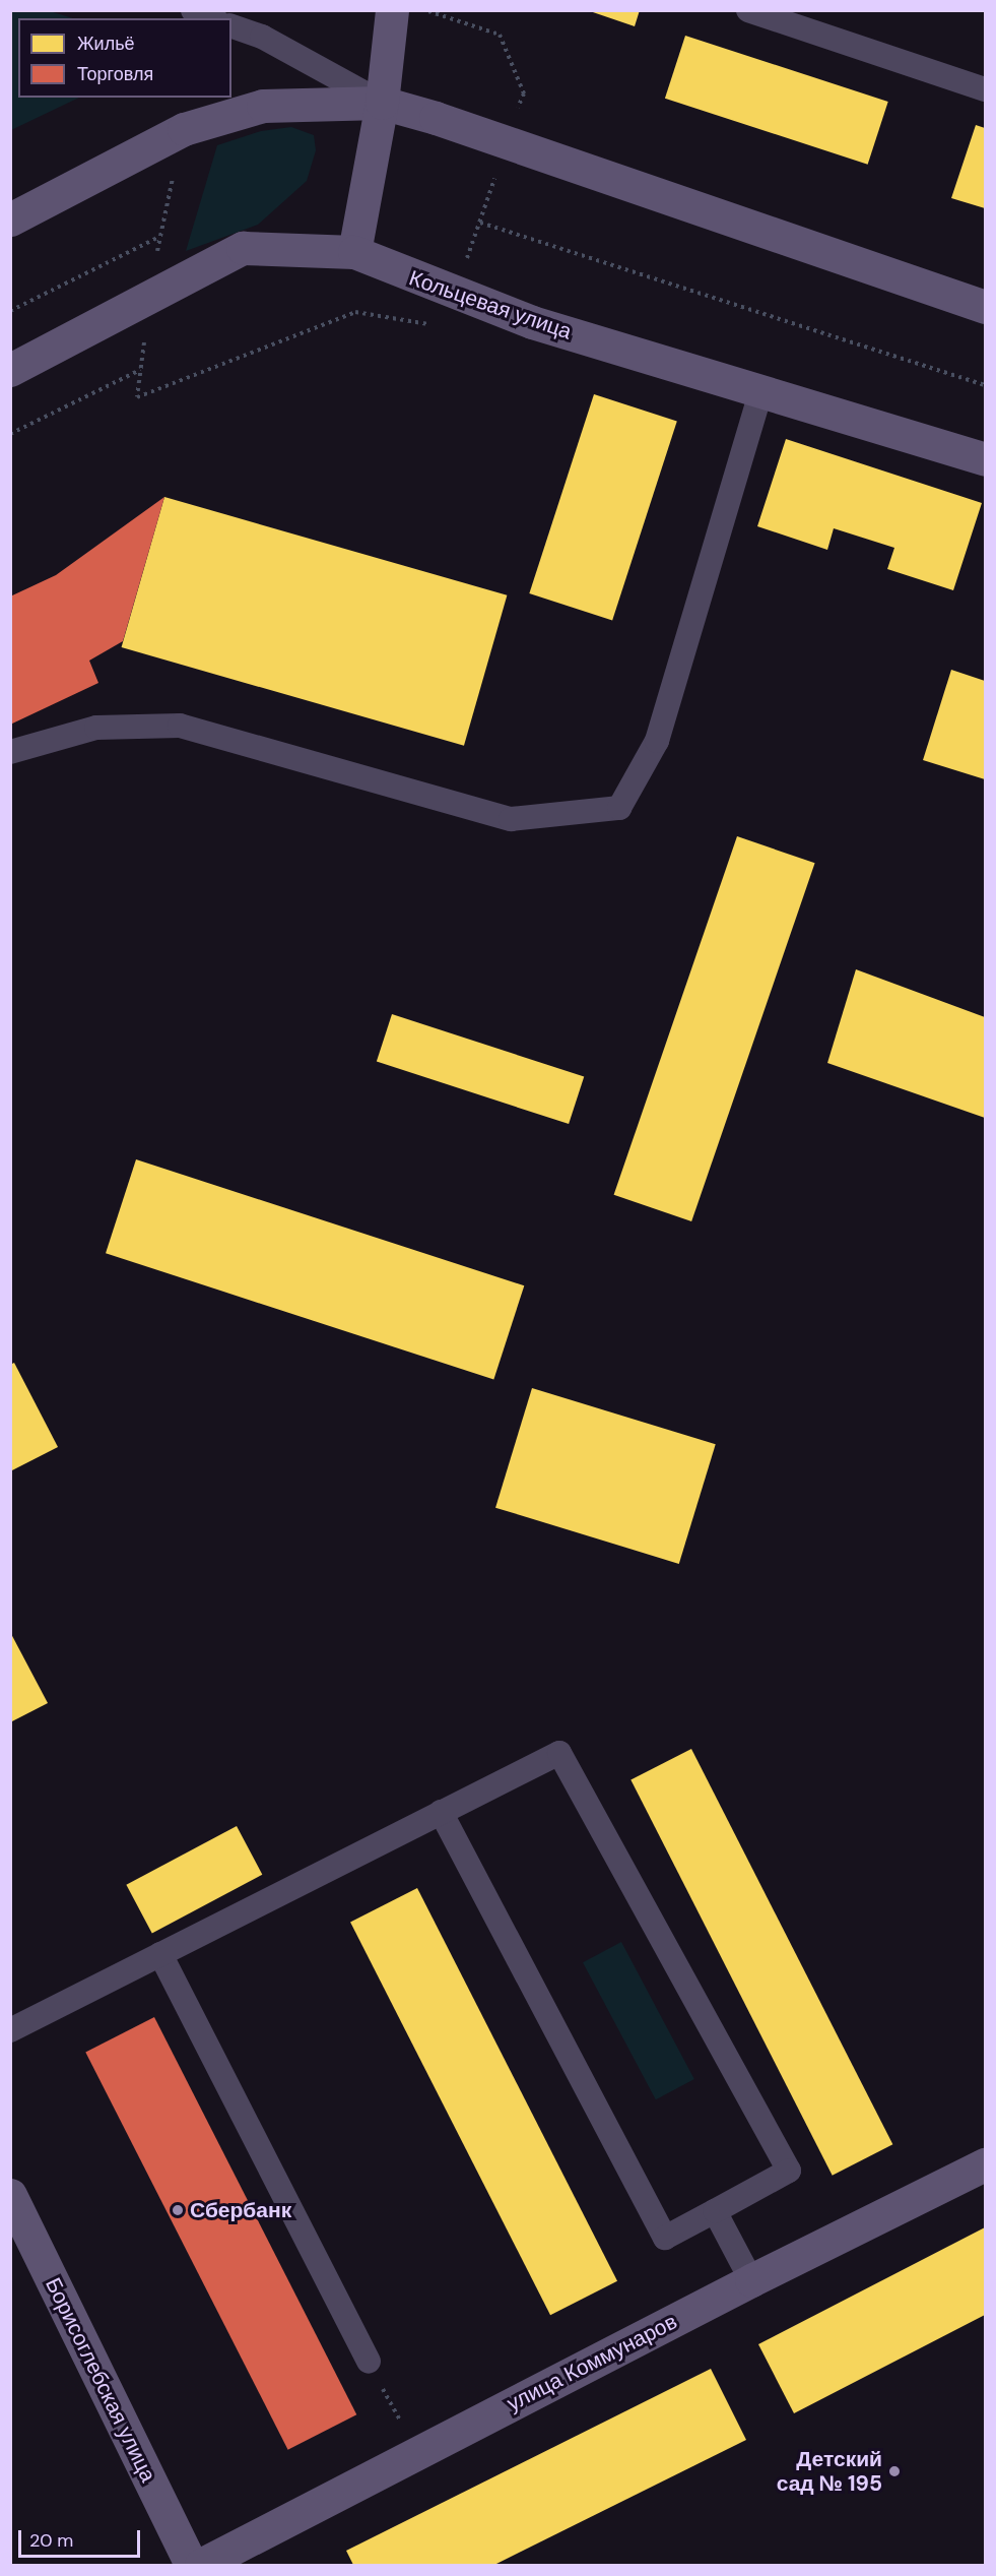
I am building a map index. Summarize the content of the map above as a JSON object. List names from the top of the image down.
{
  "streets": {
    "main road": ["Кольцевая улица", "улица Коммунаров", "Борисоглебская улица"]
  },
  "places": ["Сбербанк", "Детский сад № 195"],
  "legend": ["Жильё", "Торговля"],
  "scale_bar": "20 m"
}
